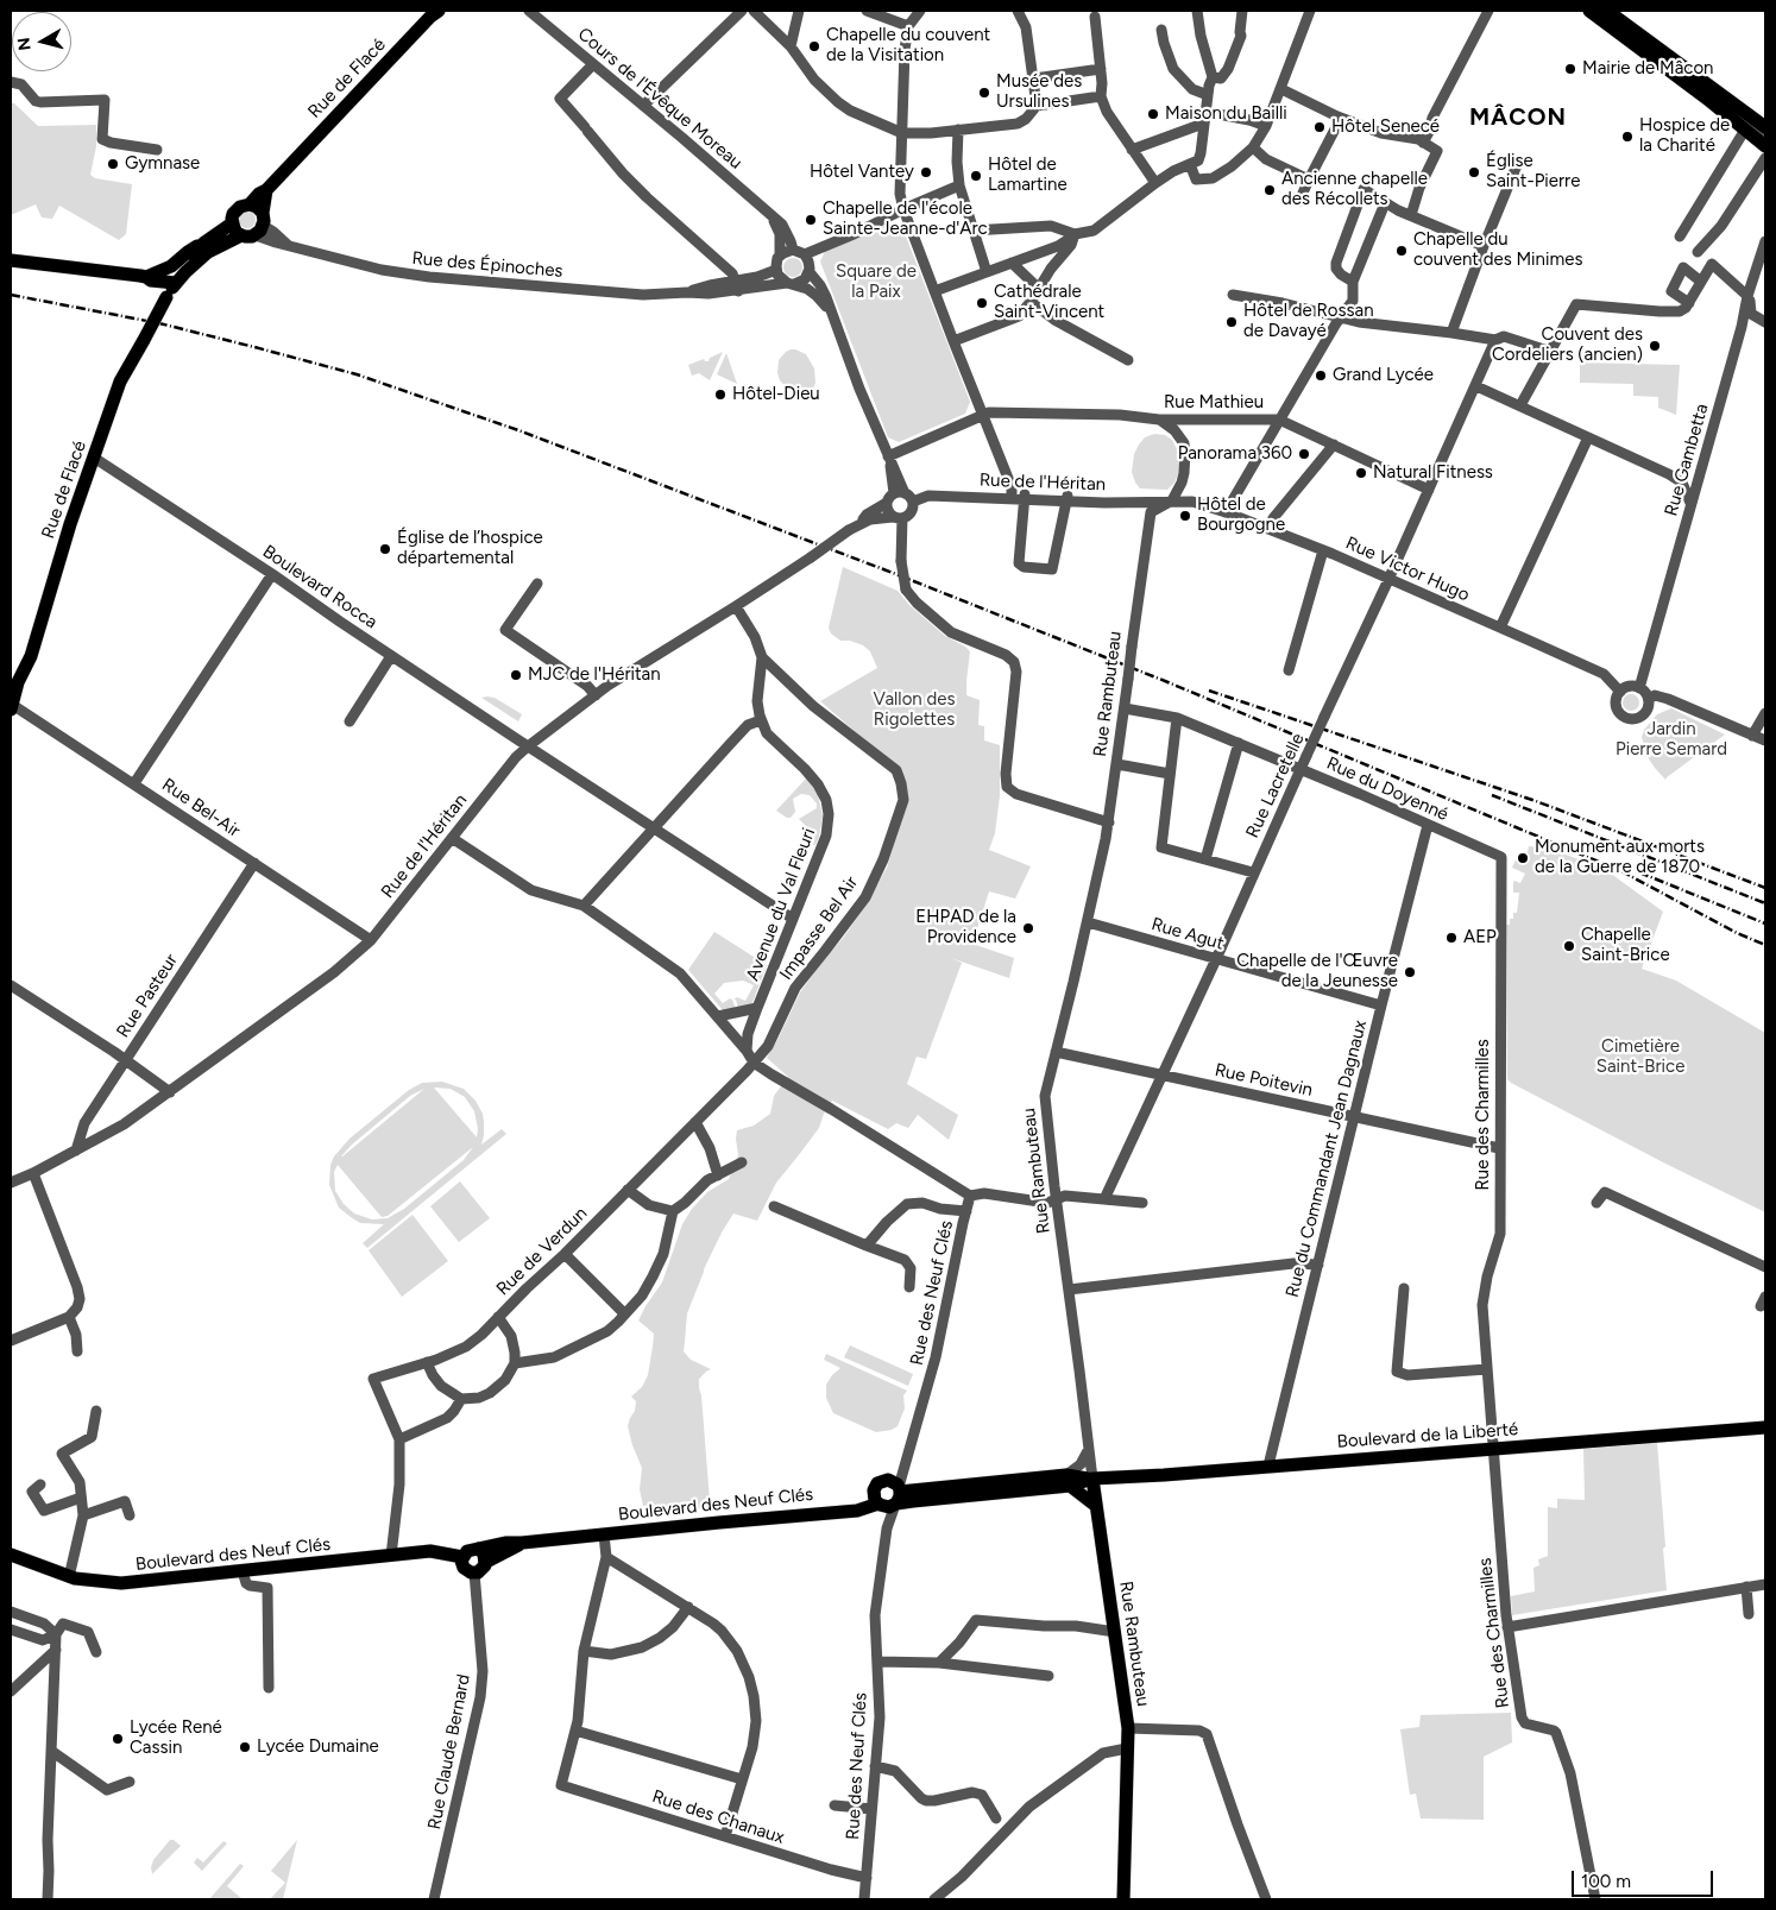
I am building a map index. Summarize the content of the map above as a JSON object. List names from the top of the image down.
{
  "streets": {
    "main road": [
      "Rue de Flacé",
      "Rue Rambuteau",
      "Boulevard de la Liberté",
      "Boulevard des Neuf Clés"
    ],
    "street": [
      "Cours de l'Évêque Moreau",
      "Rue des Épinoches",
      "Rue Mathieu",
      "Rue Gambetta",
      "Rue de l'Héritan",
      "Rue Victor Hugo",
      "Boulevard Rocca",
      "Rue Lacretelle",
      "Rue du Doyenné",
      "Rue Bel-Air",
      "Avenue du Val Fleuri",
      "Impasse Bel Air",
      "Rue Agut",
      "Rue Pasteur",
      "Rue Poitevin",
      "Rue des Charmilles",
      "Rue du Commandant Jean Dagnaux",
      "Rue de Verdun",
      "Rue des Neuf Clés",
      "Rue Claude Bernard",
      "Rue des Chanaux"
    ]
  },
  "crossings": [
    ["Rue de Flacé", "Rue des Épinoches"],
    ["Rue de Flacé", "Boulevard Rocca"],
    ["Rue de Flacé", "Rue Bel-Air"],
    ["Cours de l'Évêque Moreau", "Rue des Épinoches"],
    ["Rue Mathieu", "Rue Lacretelle"],
    ["Rue Gambetta", "Rue Victor Hugo"],
    ["Rue de l'Héritan", "Rue Victor Hugo"],
    ["Rue de l'Héritan", "Boulevard Rocca"],
    ["Rue de l'Héritan", "Rue Rambuteau"],
    ["Rue de l'Héritan", "Rue Bel-Air"],
    ["Rue de l'Héritan", "Rue Pasteur"],
    ["Rue Victor Hugo", "Rue Rambuteau"],
    ["Rue Victor Hugo", "Rue Lacretelle"],
    ["Boulevard Rocca", "Avenue du Val Fleuri"],
    ["Rue Rambuteau", "Rue du Doyenné"],
    ["Rue Rambuteau", "Rue Agut"],
    ["Rue Rambuteau", "Rue Poitevin"],
    ["Rue Rambuteau", "Boulevard de la Liberté"],
    ["Rue Rambuteau", "Boulevard des Neuf Clés"],
    ["Rue Lacretelle", "Rue du Doyenné"],
    ["Rue Lacretelle", "Rue Agut"],
    ["Rue Lacretelle", "Rue Poitevin"],
    ["Rue du Doyenné", "Rue des Charmilles"],
    ["Rue du Doyenné", "Rue du Commandant Jean Dagnaux"],
    ["Rue Bel-Air", "Rue Pasteur"],
    ["Impasse Bel Air", "Rue de Verdun"],
    ["Rue Agut", "Rue du Commandant Jean Dagnaux"],
    ["Rue Poitevin", "Rue des Charmilles"],
    ["Rue Poitevin", "Rue du Commandant Jean Dagnaux"],
    ["Rue des Charmilles", "Boulevard de la Liberté"],
    ["Rue du Commandant Jean Dagnaux", "Boulevard de la Liberté"],
    ["Rue des Neuf Clés", "Boulevard des Neuf Clés"],
    ["Rue des Neuf Clés", "Rue des Chanaux"],
    ["Boulevard de la Liberté", "Boulevard des Neuf Clés"],
    ["Boulevard des Neuf Clés", "Rue Claude Bernard"]
  ],
  "districts": ["MÂCON"],
  "parks": [
    "Square de la Paix",
    "Vallon des Rigolettes",
    "Jardin Pierre Semard",
    "Cimetière Saint-Brice"
  ],
  "places": [
    "Chapelle du couvent de la Visitation",
    "Mairie de Mâcon",
    "Musée des Ursulines",
    "Maison du Bailli",
    "Hôtel Senecé",
    "Hospice de la Charité",
    "Gymnase",
    "Hôtel Vantey",
    "Église Saint-Pierre",
    "Hôtel de Lamartine",
    "Ancienne chapelle des Récollets",
    "Chapelle de l'école Sainte-Jeanne-d'Arc",
    "Chapelle du couvent des Minimes",
    "Cathédrale Saint-Vincent",
    "Hôtel de Rossan de Davayé",
    "Couvent des Cordeliers (ancien)",
    "Grand Lycée",
    "Hôtel-Dieu",
    "Panorama 360",
    "Natural Fitness",
    "Hôtel de Bourgogne",
    "Église de l’hospice départemental",
    "MJC de l'Héritan",
    "Monument aux morts de la Guerre de 1870",
    "EHPAD de la Providence",
    "AEP",
    "Chapelle Saint-Brice",
    "Chapelle de l'Œuvre de la Jeunesse",
    "Lycée René Cassin",
    "Lycée Dumaine"
  ],
  "scale_bar": "100 m",
  "north": "left"
}
